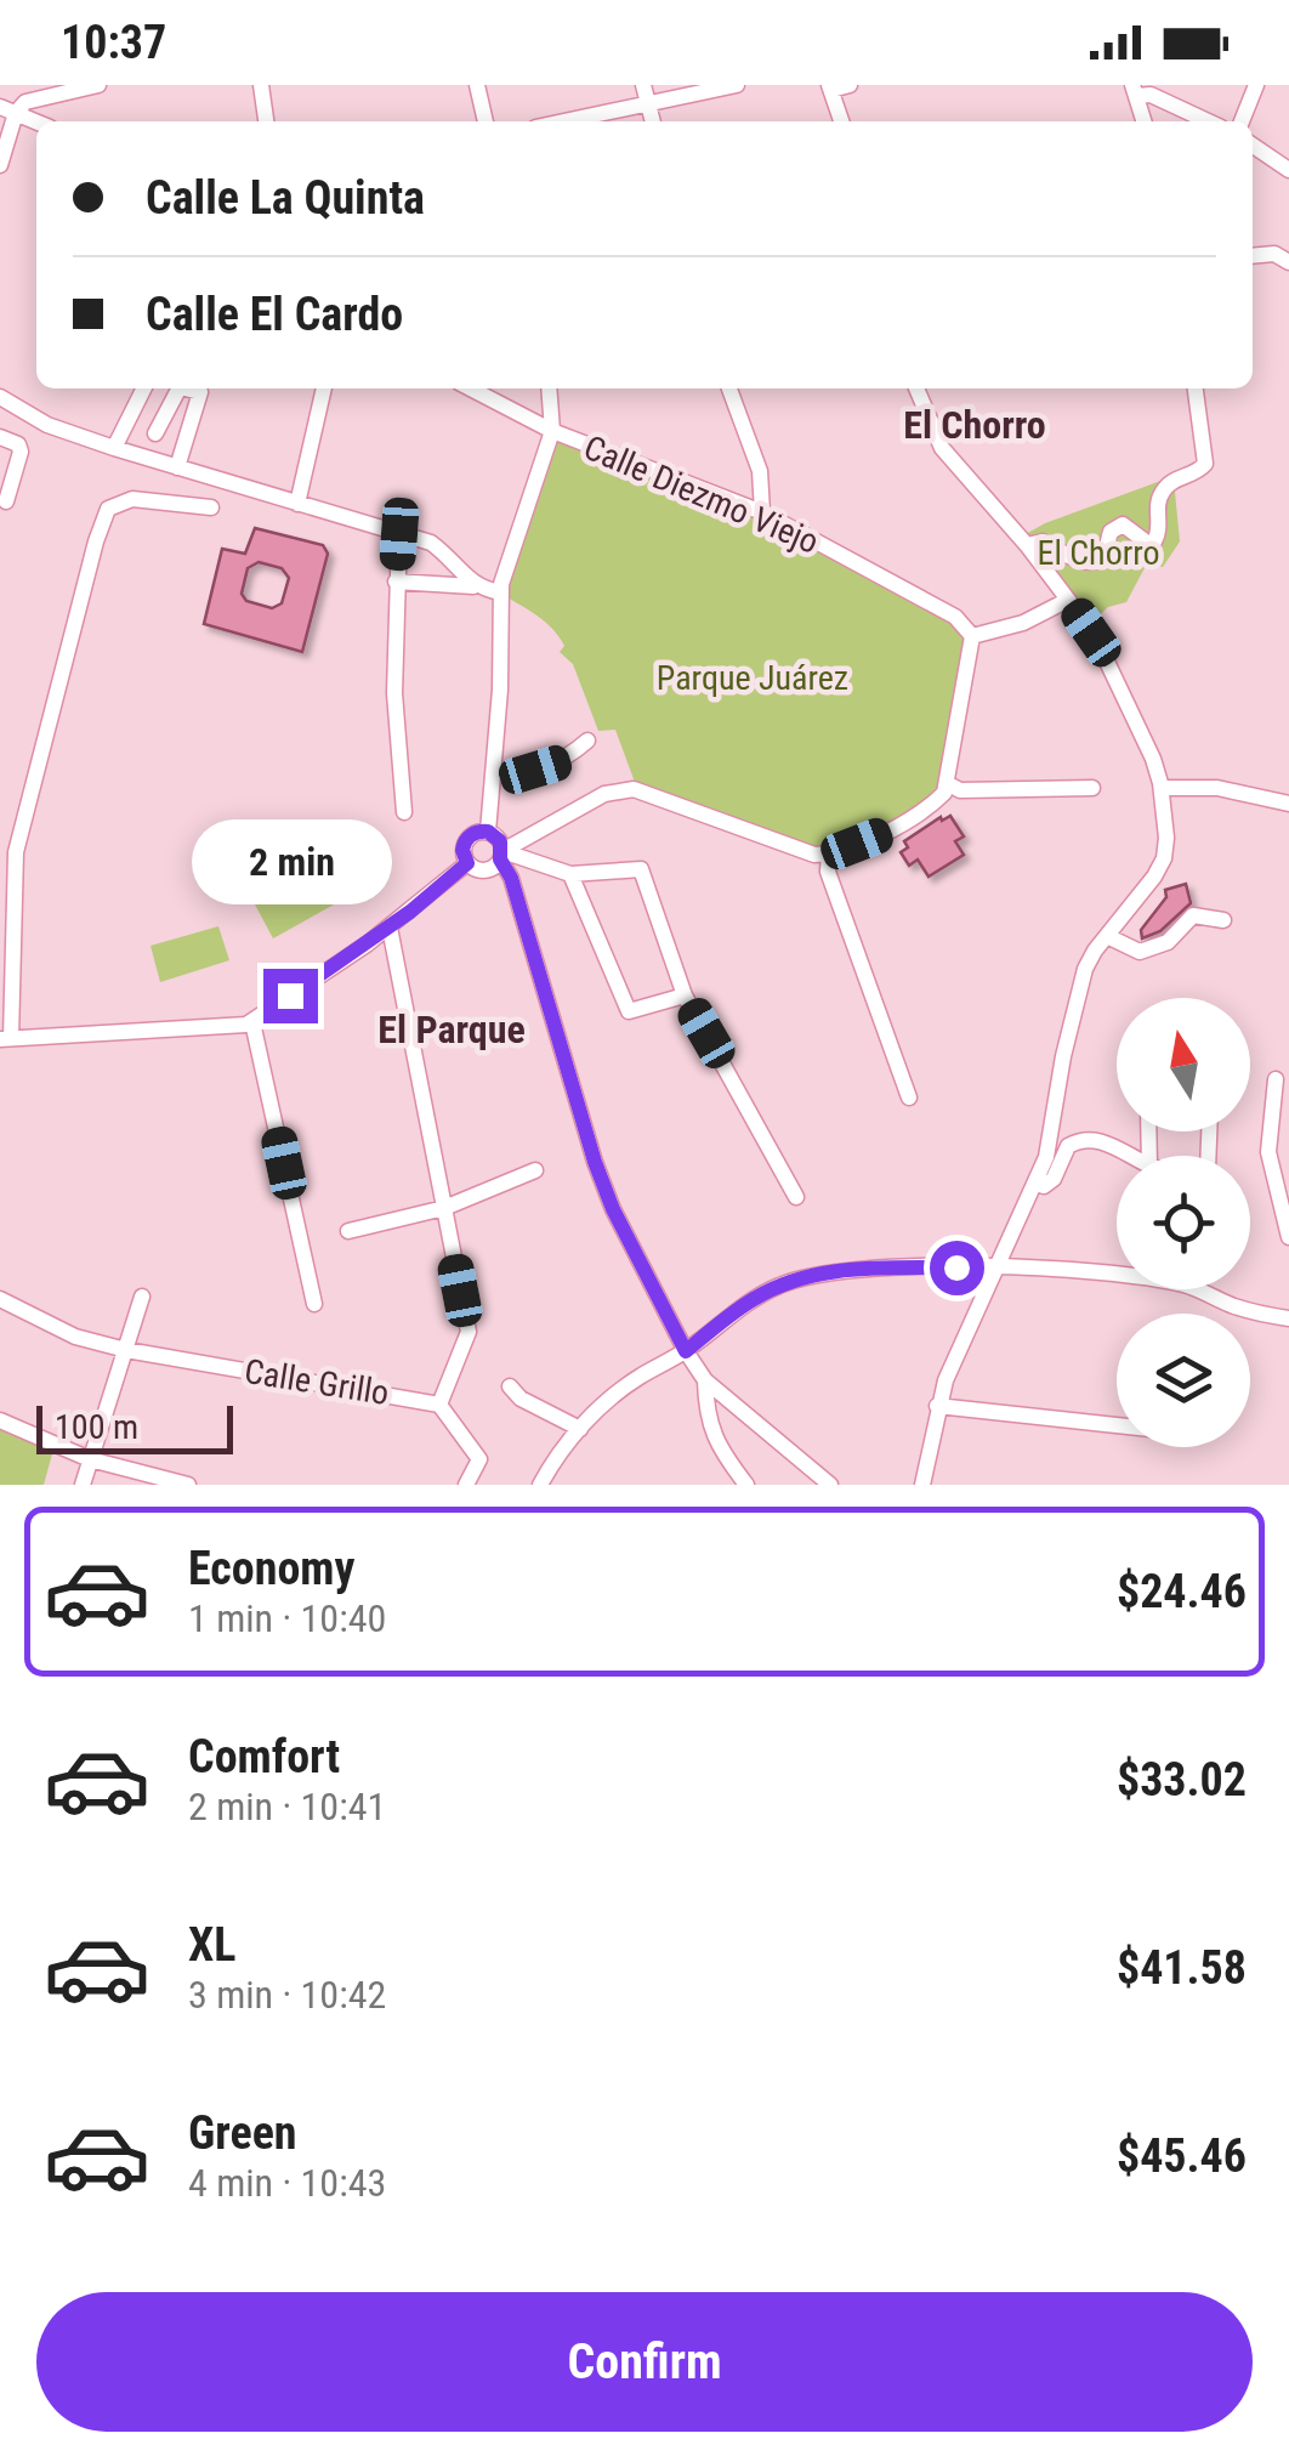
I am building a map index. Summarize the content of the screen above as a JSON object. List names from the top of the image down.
{
  "streets": {
    "street": ["Calle Diezmo Viejo", "Calle Grillo"]
  },
  "districts": ["El Chorro", "El Parque"],
  "parks": ["El Chorro", "Parque Juárez"],
  "scale_bar": "100 m",
  "north": "top",
  "page": {
    "status": "10:37",
    "banner": ["Calle La Quinta", "Calle El Cardo"],
    "bubble": "2 min",
    "scale": "100 m",
    "list": [
      {
        "name": "Economy",
        "note": "1 min · 10:40",
        "value": "$24.46"
      },
      {
        "name": "Comfort",
        "note": "2 min · 10:41",
        "value": "$33.02"
      },
      {
        "name": "XL",
        "note": "3 min · 10:42",
        "value": "$41.58"
      },
      {
        "name": "Green",
        "note": "4 min · 10:43",
        "value": "$45.46"
      }
    ],
    "buttons": "Confirm"
  }
}
